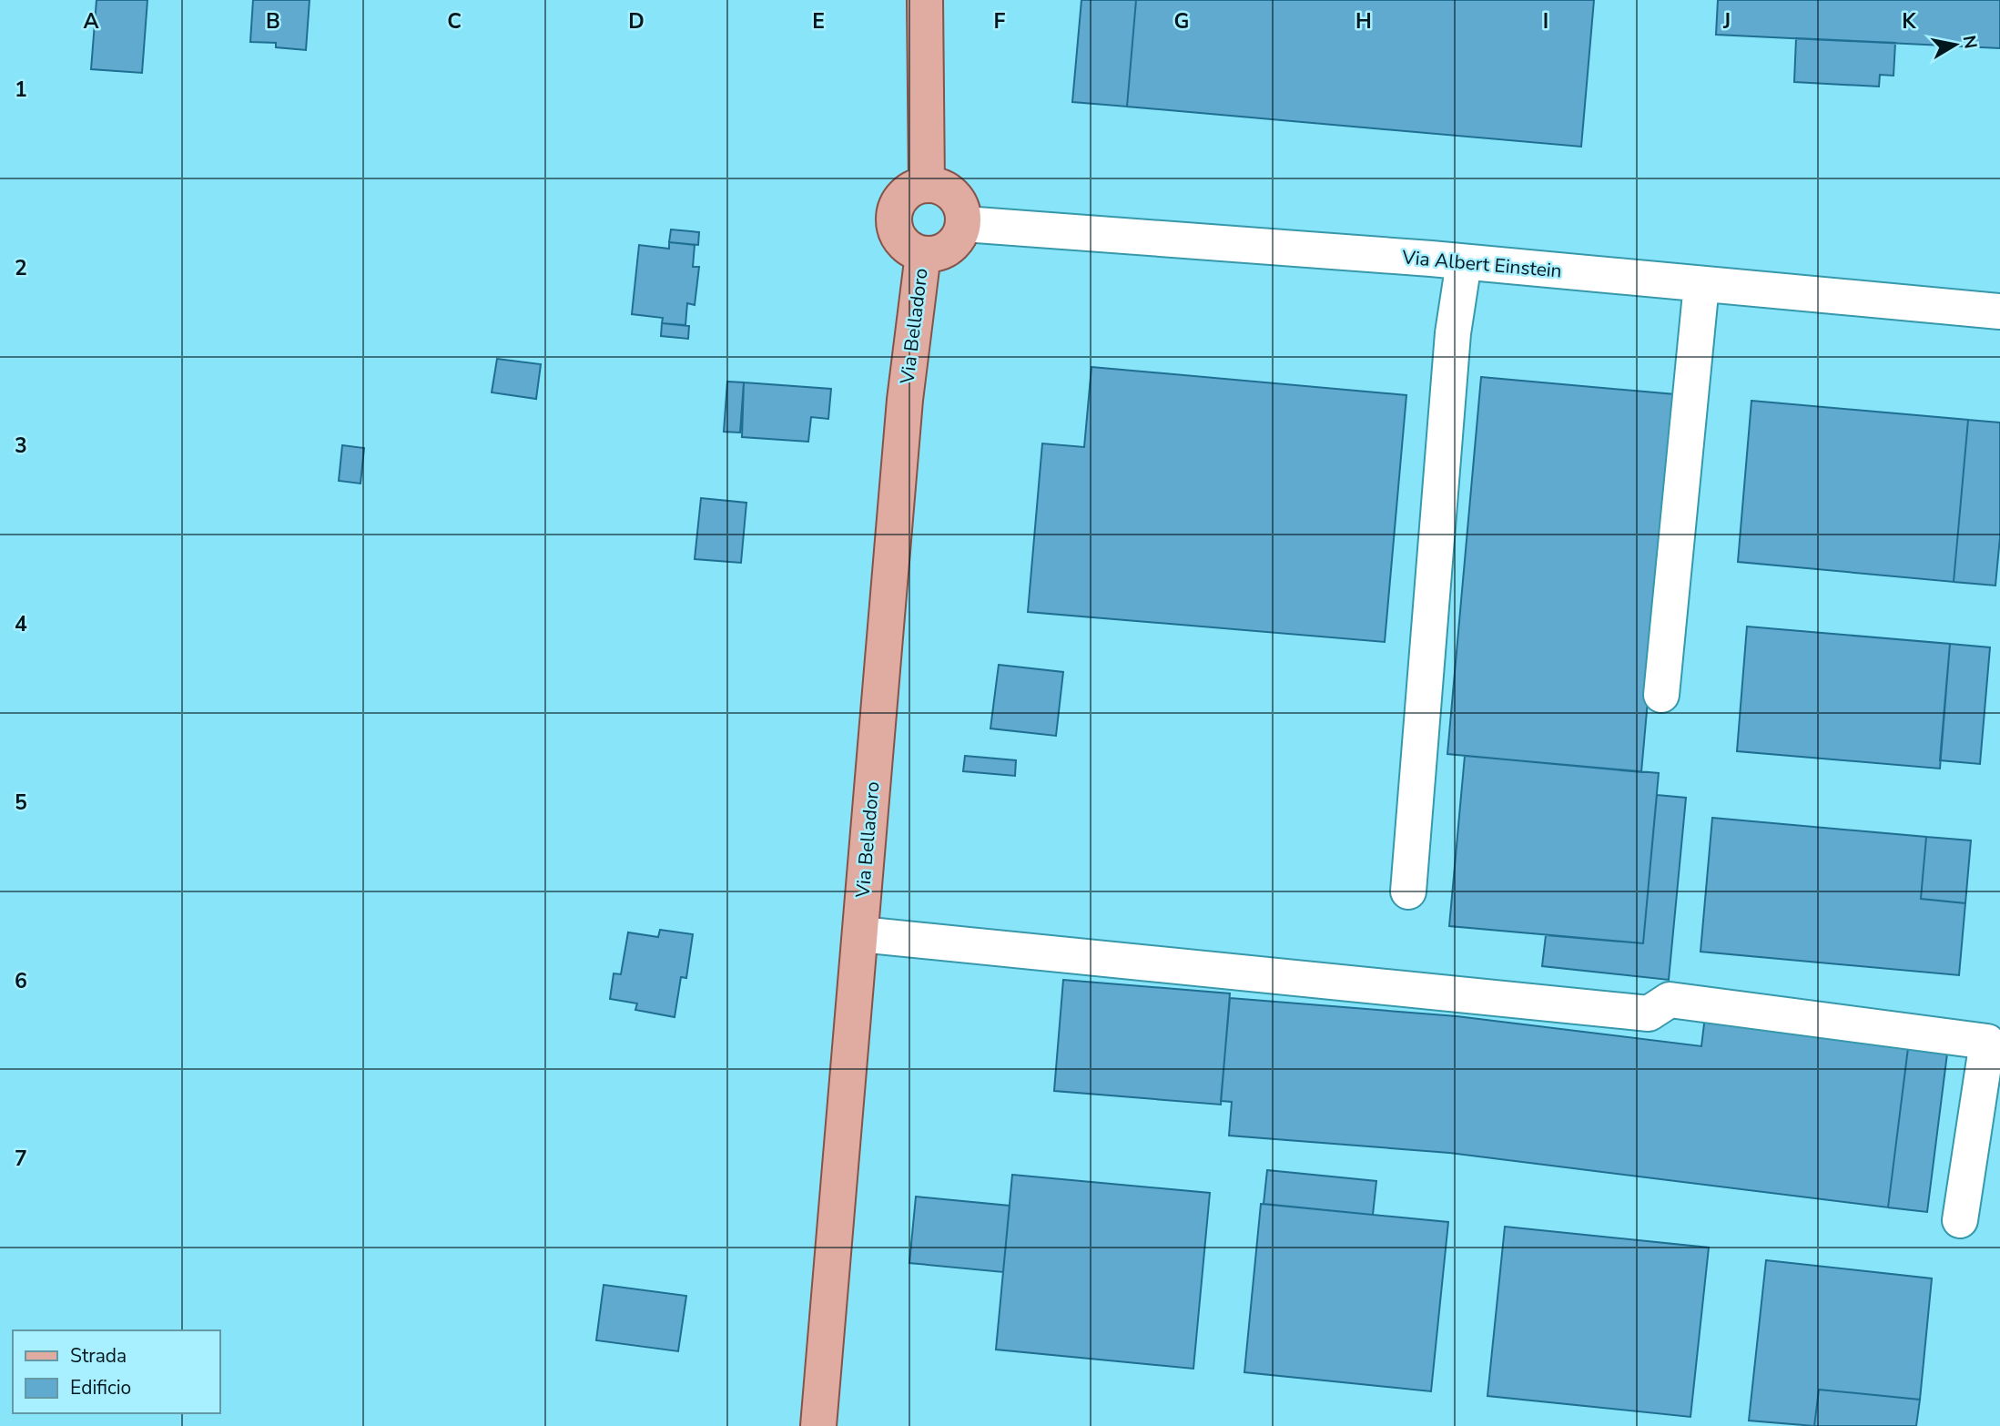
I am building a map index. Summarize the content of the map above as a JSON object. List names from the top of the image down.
{
  "streets": {
    "main road": ["Via Belladoro"],
    "street": ["Via Albert Einstein"]
  },
  "crossings": [
    ["Via Albert Einstein", "Via Belladoro"]
  ],
  "legend": ["Strada", "Edificio"],
  "north": "right",
  "grid": {
    "columns": [
      "A",
      "B",
      "C",
      "D",
      "E",
      "F",
      "G",
      "H",
      "I",
      "J",
      "K"
    ],
    "rows": [
      "1",
      "2",
      "3",
      "4",
      "5",
      "6",
      "7"
    ]
  }
}
